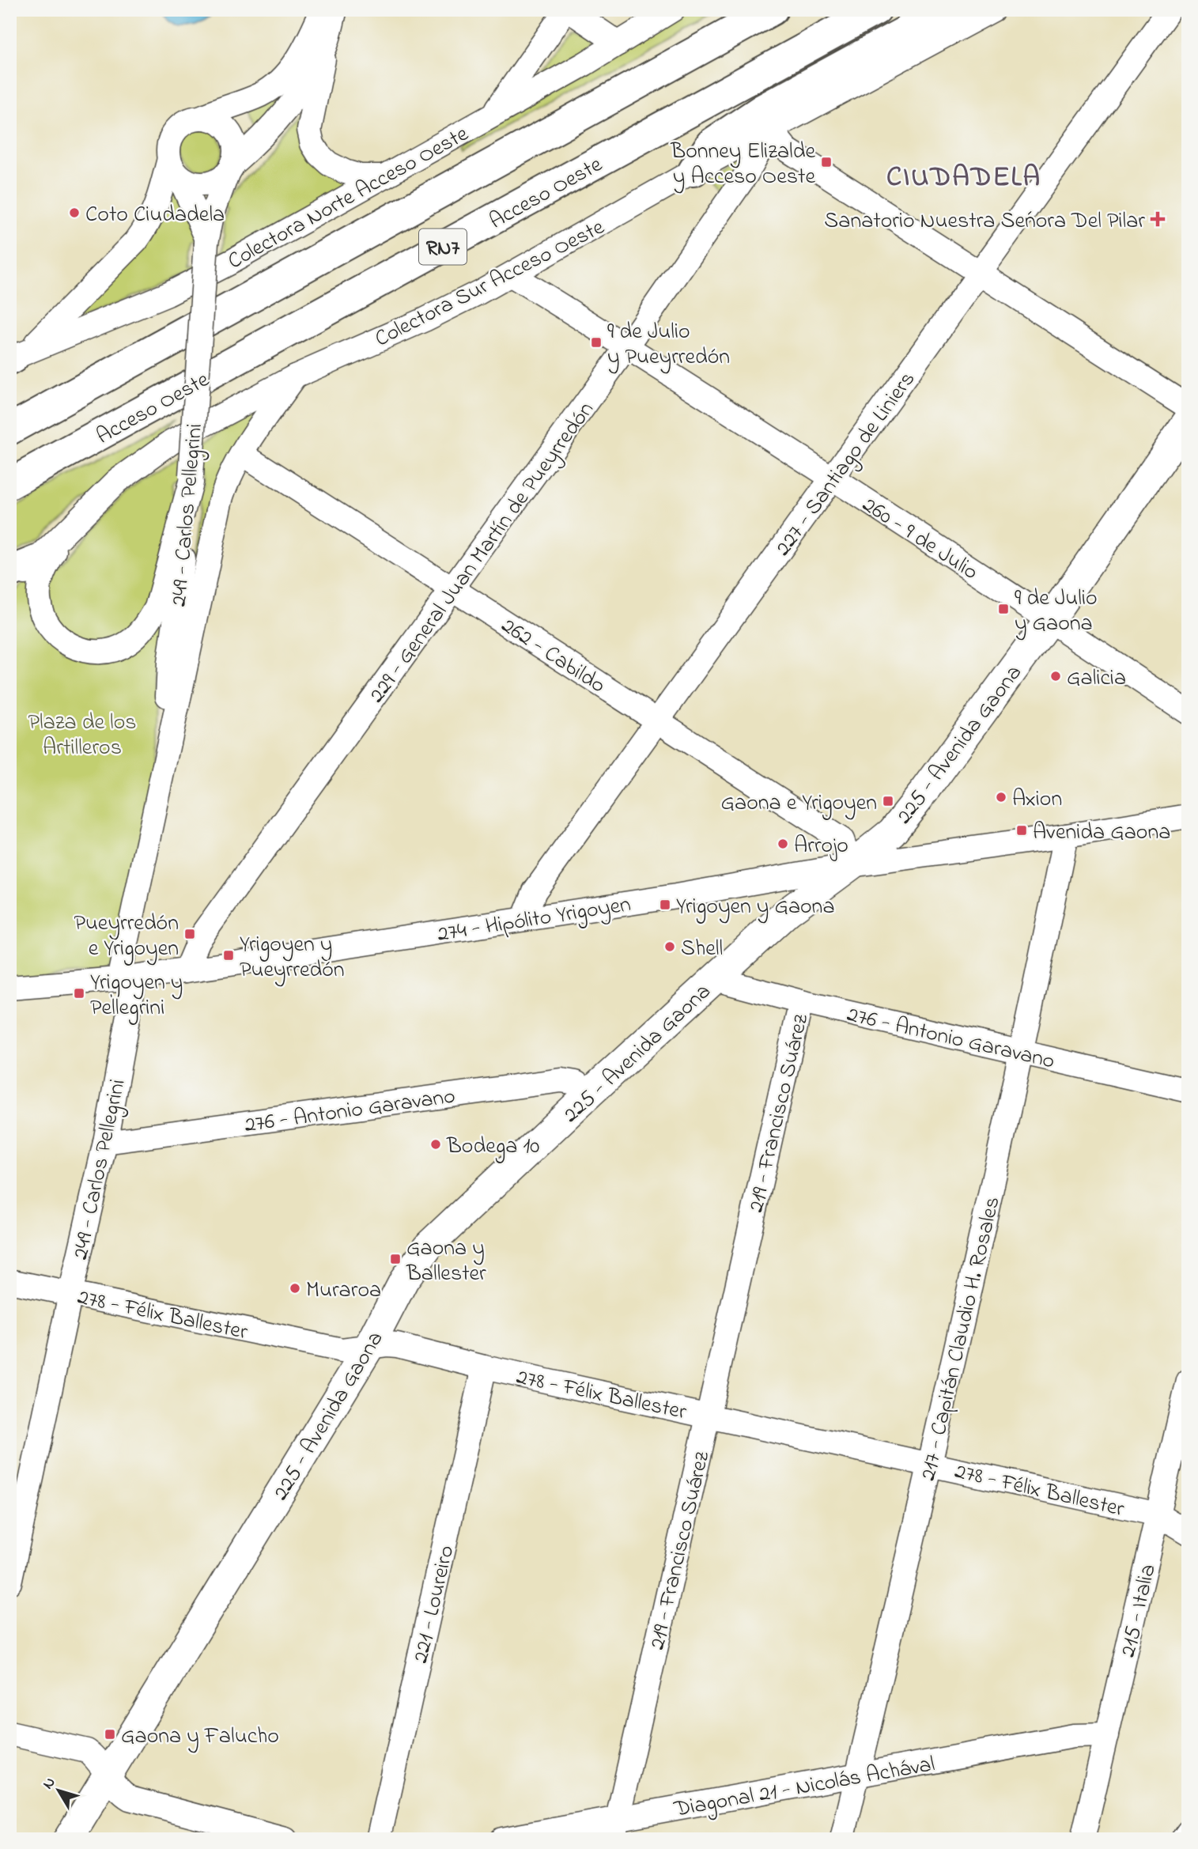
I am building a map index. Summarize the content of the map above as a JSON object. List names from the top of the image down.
{
  "streets": {
    "highway": ["Acceso Oeste", "RN7"],
    "main road": ["225 - Avenida Gaona"],
    "street": [
      "Colectora Norte Acceso Oeste",
      "Colectora Sur Acceso Oeste",
      "227 - Santiago de Liniers",
      "249 - Carlos Pellegrini",
      "260 - 9 de Julio",
      "229 - General Juan Martín de Pueyrredón",
      "262 - Cabildo",
      "274 - Hipólito Yrigoyen",
      "276 - Antonio Garavano",
      "219 - Francisco Suárez",
      "278 - Félix Ballester",
      "217 - Capitán Claudio H. Rosales",
      "221 - Loureiro",
      "215 - Italia",
      "Diagonal 21 - Nicolás Achával"
    ]
  },
  "crossings": [
    ["Colectora Sur Acceso Oeste", "249 - Carlos Pellegrini"],
    ["Colectora Sur Acceso Oeste", "260 - 9 de Julio"],
    ["Colectora Sur Acceso Oeste", "229 - General Juan Martín de Pueyrredón"],
    ["227 - Santiago de Liniers", "260 - 9 de Julio"],
    ["227 - Santiago de Liniers", "262 - Cabildo"],
    ["227 - Santiago de Liniers", "274 - Hipólito Yrigoyen"],
    ["249 - Carlos Pellegrini", "262 - Cabildo"],
    ["249 - Carlos Pellegrini", "274 - Hipólito Yrigoyen"],
    ["249 - Carlos Pellegrini", "276 - Antonio Garavano"],
    ["249 - Carlos Pellegrini", "278 - Félix Ballester"],
    ["260 - 9 de Julio", "229 - General Juan Martín de Pueyrredón"],
    ["260 - 9 de Julio", "225 - Avenida Gaona"],
    ["229 - General Juan Martín de Pueyrredón", "262 - Cabildo"],
    ["229 - General Juan Martín de Pueyrredón", "274 - Hipólito Yrigoyen"],
    ["262 - Cabildo", "225 - Avenida Gaona"],
    ["262 - Cabildo", "274 - Hipólito Yrigoyen"],
    ["225 - Avenida Gaona", "274 - Hipólito Yrigoyen"],
    ["225 - Avenida Gaona", "276 - Antonio Garavano"],
    ["225 - Avenida Gaona", "278 - Félix Ballester"],
    ["274 - Hipólito Yrigoyen", "217 - Capitán Claudio H. Rosales"],
    ["276 - Antonio Garavano", "219 - Francisco Suárez"],
    ["276 - Antonio Garavano", "217 - Capitán Claudio H. Rosales"],
    ["219 - Francisco Suárez", "278 - Félix Ballester"],
    ["219 - Francisco Suárez", "Diagonal 21 - Nicolás Achával"],
    ["278 - Félix Ballester", "217 - Capitán Claudio H. Rosales"],
    ["278 - Félix Ballester", "221 - Loureiro"],
    ["278 - Félix Ballester", "215 - Italia"],
    ["217 - Capitán Claudio H. Rosales", "Diagonal 21 - Nicolás Achával"],
    ["215 - Italia", "Diagonal 21 - Nicolás Achával"]
  ],
  "districts": ["CIUDADELA"],
  "parks": ["Plaza de los Artilleros"],
  "places": {
    "transit": [
      "Bonney Elizalde y Acceso Oeste",
      "9 de Julio y Pueyrredón",
      "9 de Julio y Gaona",
      "Gaona e Yrigoyen",
      "Avenida Gaona",
      "Yrigoyen y Gaona",
      "Pueyrredón e Yrigoyen",
      "Yrigoyen y Pueyrredón",
      "Yrigoyen y Pellegrini",
      "Gaona y Ballester",
      "Gaona y Falucho"
    ],
    "other": [
      "Coto Ciudadela",
      "Galicia",
      "Axion",
      "Arrojo",
      "Shell",
      "Bodega 10",
      "Muraroa"
    ],
    "health": ["Sanatorio Nuestra Seńora Del Pilar"]
  },
  "north": "top left"
}
